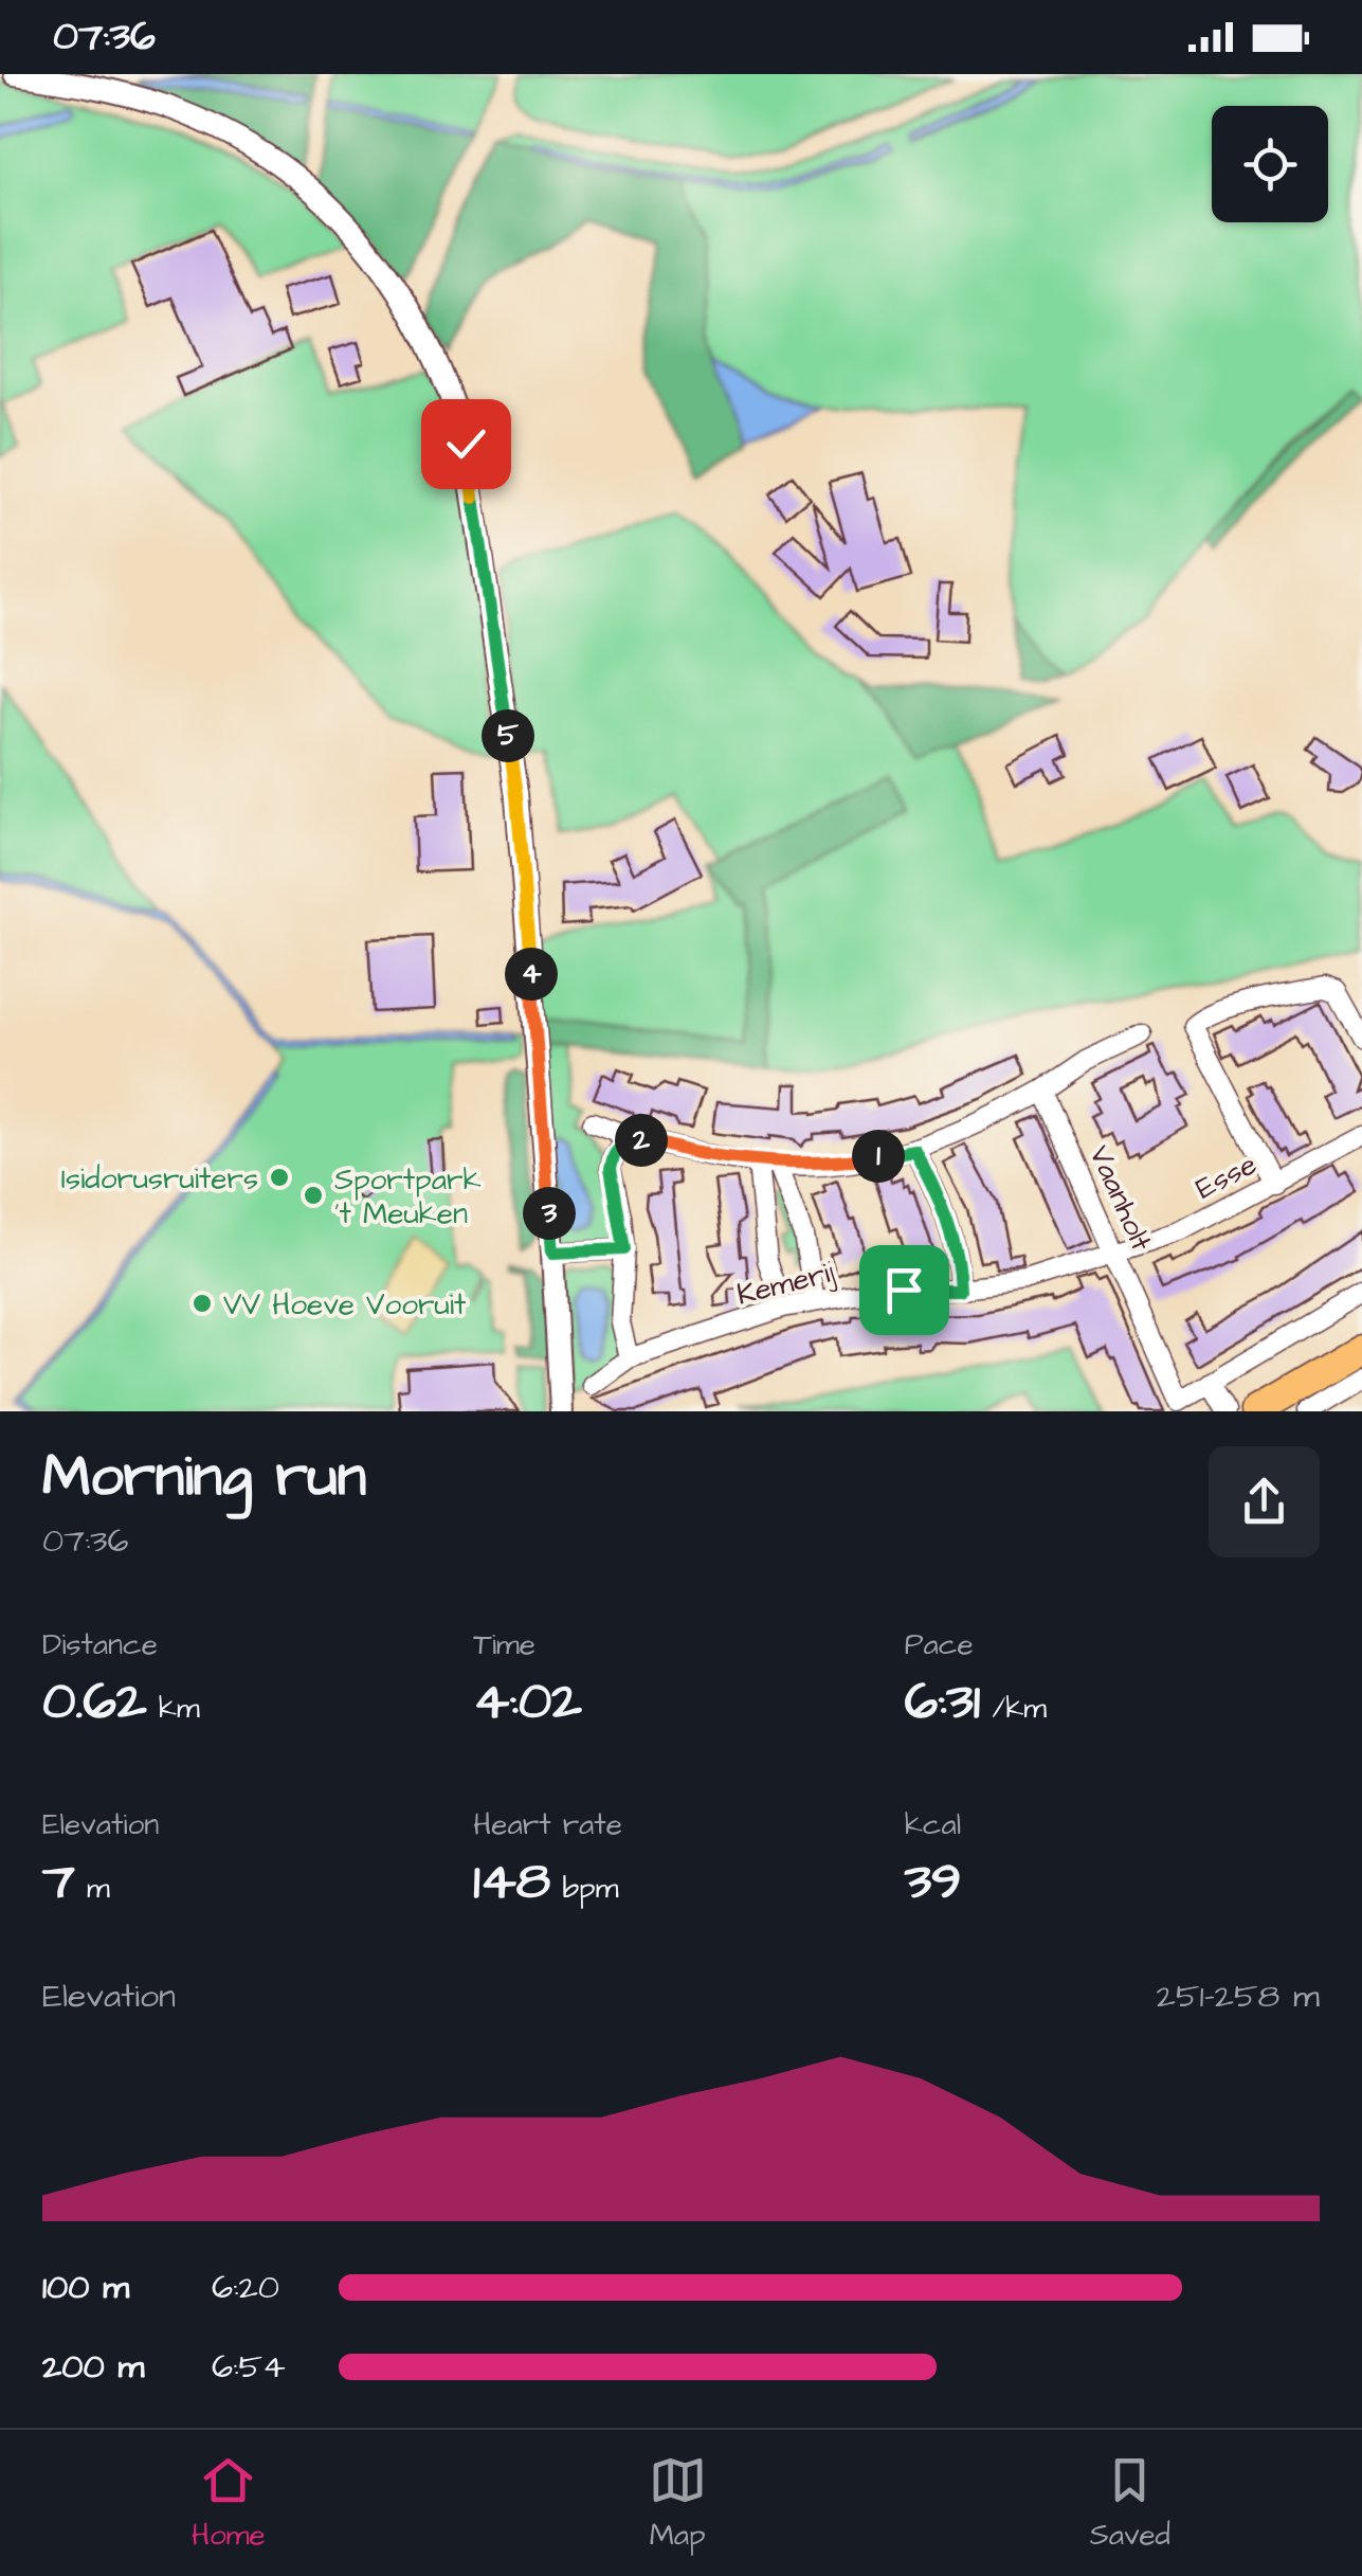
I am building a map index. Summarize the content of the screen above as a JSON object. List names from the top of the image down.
{
  "streets": {
    "street": ["Esse", "Vaanholt", "Kemerij"]
  },
  "crossings": [
    ["Esse", "Vaanholt"],
    ["Esse", "Kemerij"],
    ["Vaanholt", "Kemerij"]
  ],
  "places": ["Isidorusruiters", "Sportpark 't Meuken", "VV Hoeve Vooruit"],
  "page": {
    "status": "07:36",
    "pins": [
      "5",
      "4",
      "2",
      "1",
      "3"
    ],
    "heading": ["Morning run", "07:36"],
    "stats": [
      ["Distance", "0.62 km"],
      ["Time", "4:02"],
      ["Pace", "6:31 /km"],
      ["Elevation", "7 m"],
      ["Heart rate", "148 bpm"],
      ["kcal", "39"]
    ],
    "chart": ["Elevation", "251–258 m"],
    "list": [
      {
        "name": "100 m",
        "note": "6:20"
      },
      {
        "name": "200 m",
        "note": "6:54"
      }
    ],
    "tabs": ["Home", "Map", "Saved"]
  }
}
